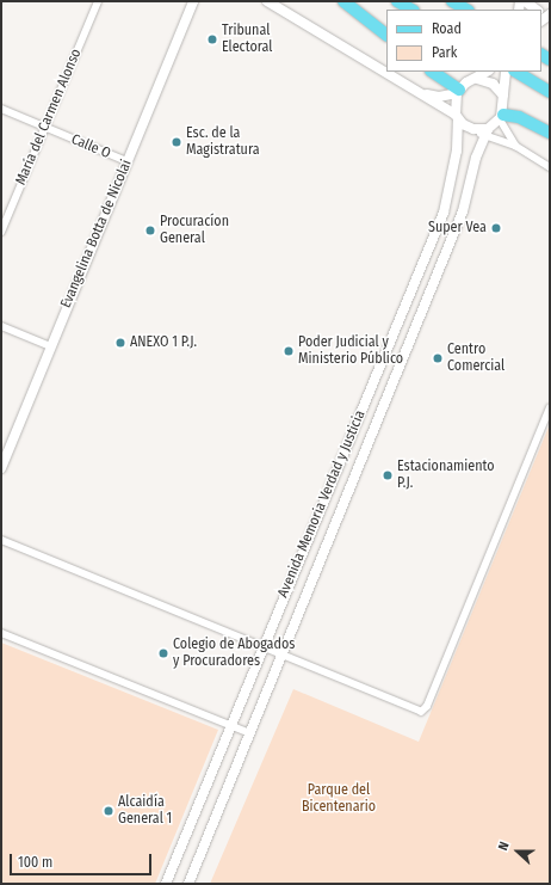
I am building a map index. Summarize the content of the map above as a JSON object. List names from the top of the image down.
{
  "streets": {
    "street": [
      "María del Carmen Alonso",
      "Calle O",
      "Evangelina Botta de Nicolai",
      "Avenida Memoria Verdad y Justicia"
    ]
  },
  "crossings": [
    ["María del Carmen Alonso", "Calle O"],
    ["Calle O", "Evangelina Botta de Nicolai"]
  ],
  "parks": ["Parque del Bicentenario"],
  "places": [
    "Tribunal Electoral",
    "Esc. de la Magistratura",
    "Super Vea",
    "Procuracíon General",
    "ANEXO 1 P.J.",
    "Poder Judicial y Ministerio Público",
    "Centro Comercial",
    "Estacionamiento P.J.",
    "Colegio de Abogados y Procuradores",
    "Alcaidía General 1"
  ],
  "legend": ["Road", "Park"],
  "scale_bar": "100 m",
  "north": "left"
}
